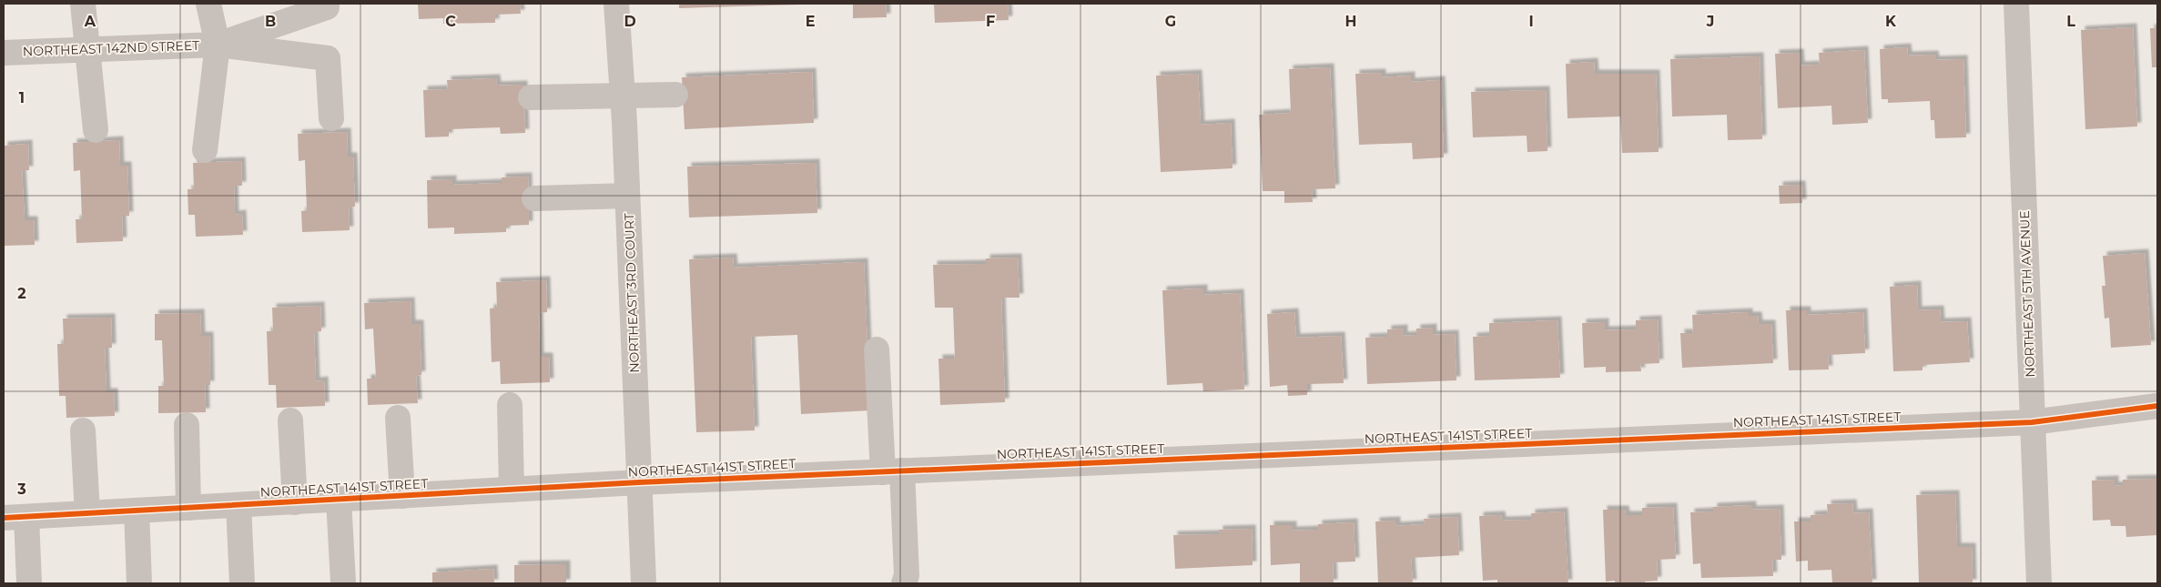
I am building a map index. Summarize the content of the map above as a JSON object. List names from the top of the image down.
{
  "streets": {
    "street": [
      "NORTHEAST 142ND STREET",
      "NORTHEAST 3RD COURT",
      "NORTHEAST 5TH AVENUE",
      "NORTHEAST 141ST STREET"
    ]
  },
  "crossings": [
    ["NORTHEAST 3RD COURT", "NORTHEAST 141ST STREET"],
    ["NORTHEAST 5TH AVENUE", "NORTHEAST 141ST STREET"]
  ],
  "grid": {
    "columns": [
      "A",
      "B",
      "C",
      "D",
      "E",
      "F",
      "G",
      "H",
      "I",
      "J",
      "K",
      "L"
    ],
    "rows": ["1", "2", "3"]
  }
}
